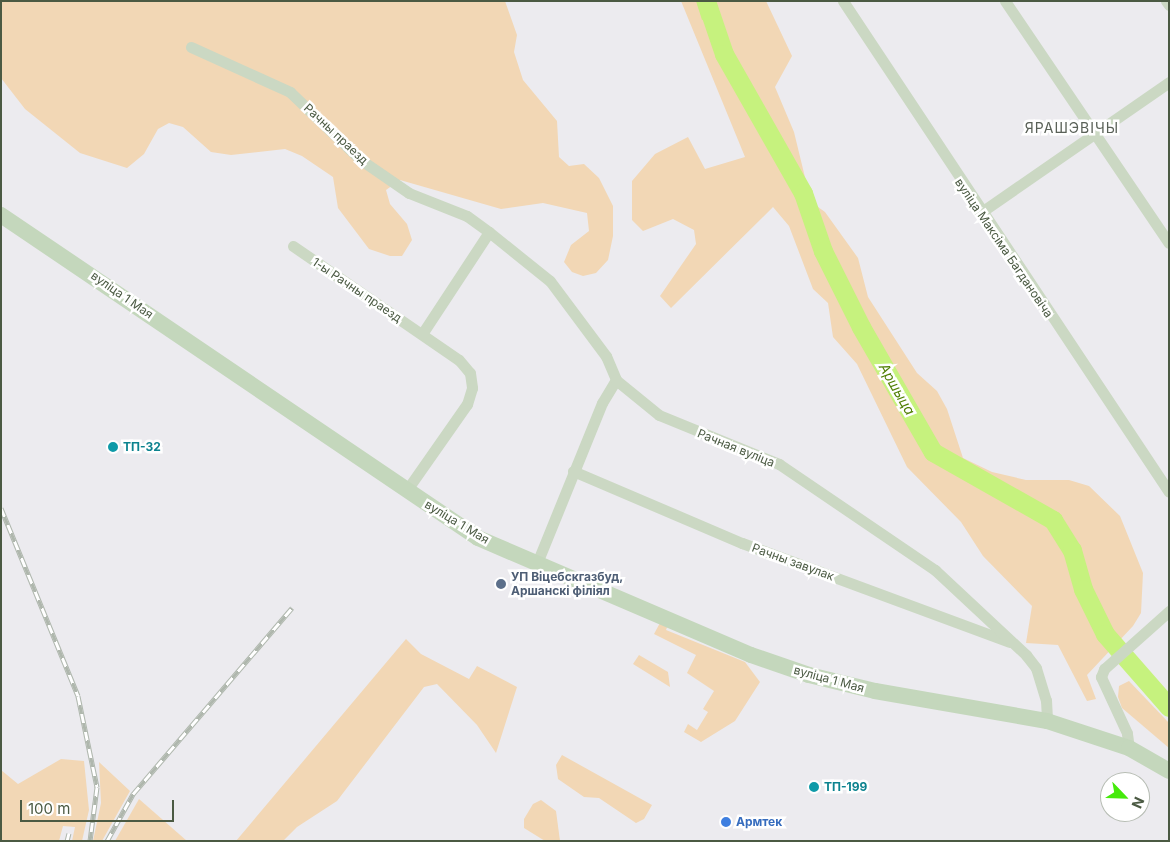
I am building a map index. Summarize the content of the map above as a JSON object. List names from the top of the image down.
{
  "streets": {
    "street": [
      "Рачны праезд",
      "вуліца Максіма Багдановіча",
      "1-ы Рачны праезд",
      "вуліца 1 Мая",
      "Рачная вуліца",
      "Рачны завулак"
    ]
  },
  "crossings": [
    ["Рачны праезд", "Рачная вуліца"],
    ["1-ы Рачны праезд", "вуліца 1 Мая"],
    ["вуліца 1 Мая", "Рачная вуліца"],
    ["Рачная вуліца", "Рачны завулак"]
  ],
  "districts": ["ЯРАШЭВІЧЫ"],
  "water": ["Аршыца"],
  "places": [
    "ТП-32",
    "УП Віцебскгазбуд, Аршанскі філіял",
    "ТП-199",
    "Армтек"
  ],
  "scale_bar": "100 m",
  "north": "bottom right"
}
